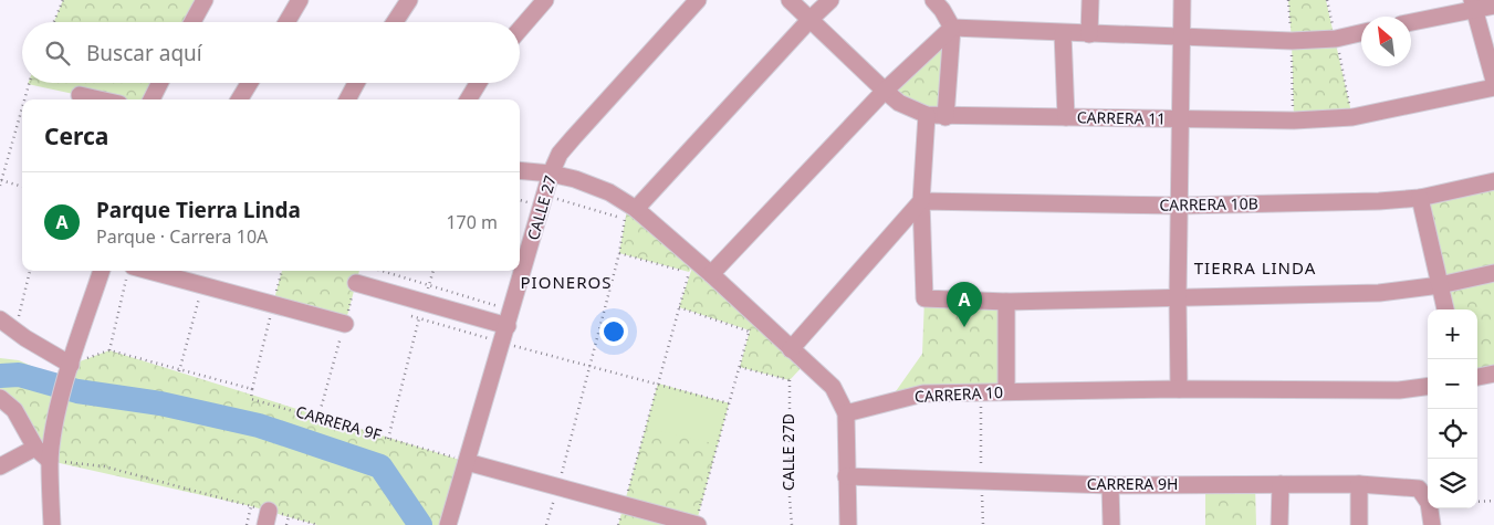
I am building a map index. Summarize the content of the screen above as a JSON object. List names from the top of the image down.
{
  "streets": {
    "street": [
      "CARRERA 11",
      "CARRERA 10B",
      "CALLE 27",
      "CARRERA 10",
      "CARRERA 9H"
    ],
    "path": ["CARRERA 9F", "CALLE 27D"]
  },
  "crossings": [
    ["CALLE 27", "CARRERA 9F"]
  ],
  "districts": ["TIERRA LINDA", "PIONEROS"],
  "north": "top left",
  "page": {
    "search": "Buscar aquí",
    "heading": "Cerca",
    "list": [
      {
        "mark": "A",
        "name": "Parque Tierra Linda",
        "note": "Parque · Carrera 10A",
        "value": "170 m"
      }
    ],
    "pins": "A",
    "map_buttons": ["+", "−"]
  }
}
